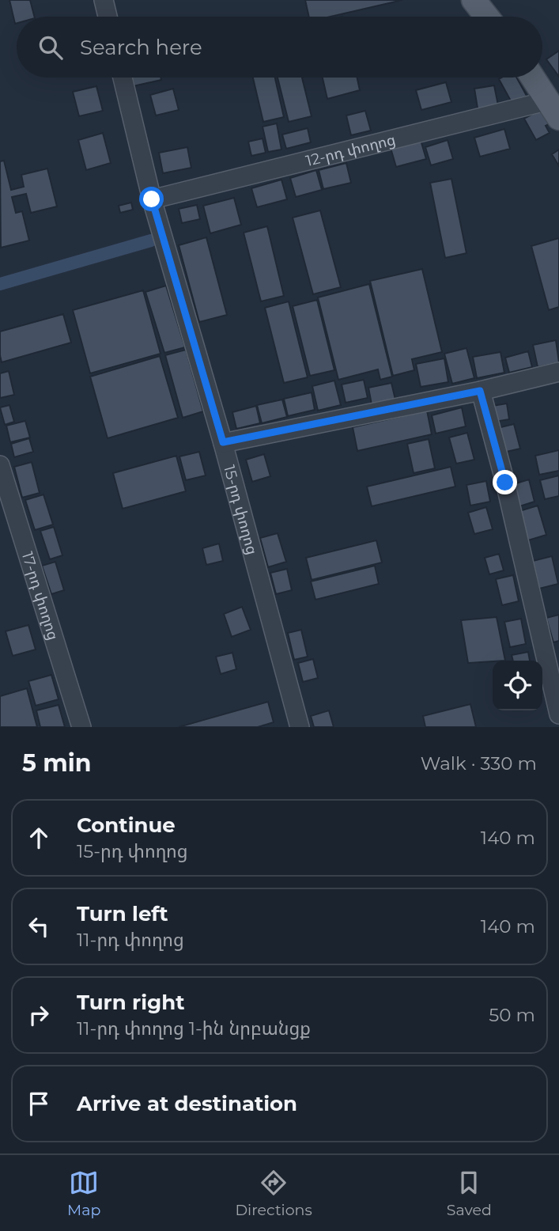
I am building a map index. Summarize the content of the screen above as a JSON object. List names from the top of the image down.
{
  "streets": {
    "street": ["12-րդ փողոց", "15-րդ փողոց", "17-րդ փողոց"]
  },
  "crossings": [
    ["12-րդ փողոց", "15-րդ փողոց"]
  ],
  "page": {
    "search": "Search here",
    "heading": ["5 min", "Walk · 330 m"],
    "list": [
      ["Continue", "15-րդ փողոց", "140 m"],
      ["Turn left", "11-րդ փողոց", "140 m"],
      ["Turn right", "11-րդ փողոց 1-ին նրբանցք", "50 m"],
      "Arrive at destination"
    ],
    "nav": ["Map", "Directions", "Saved"]
  }
}
